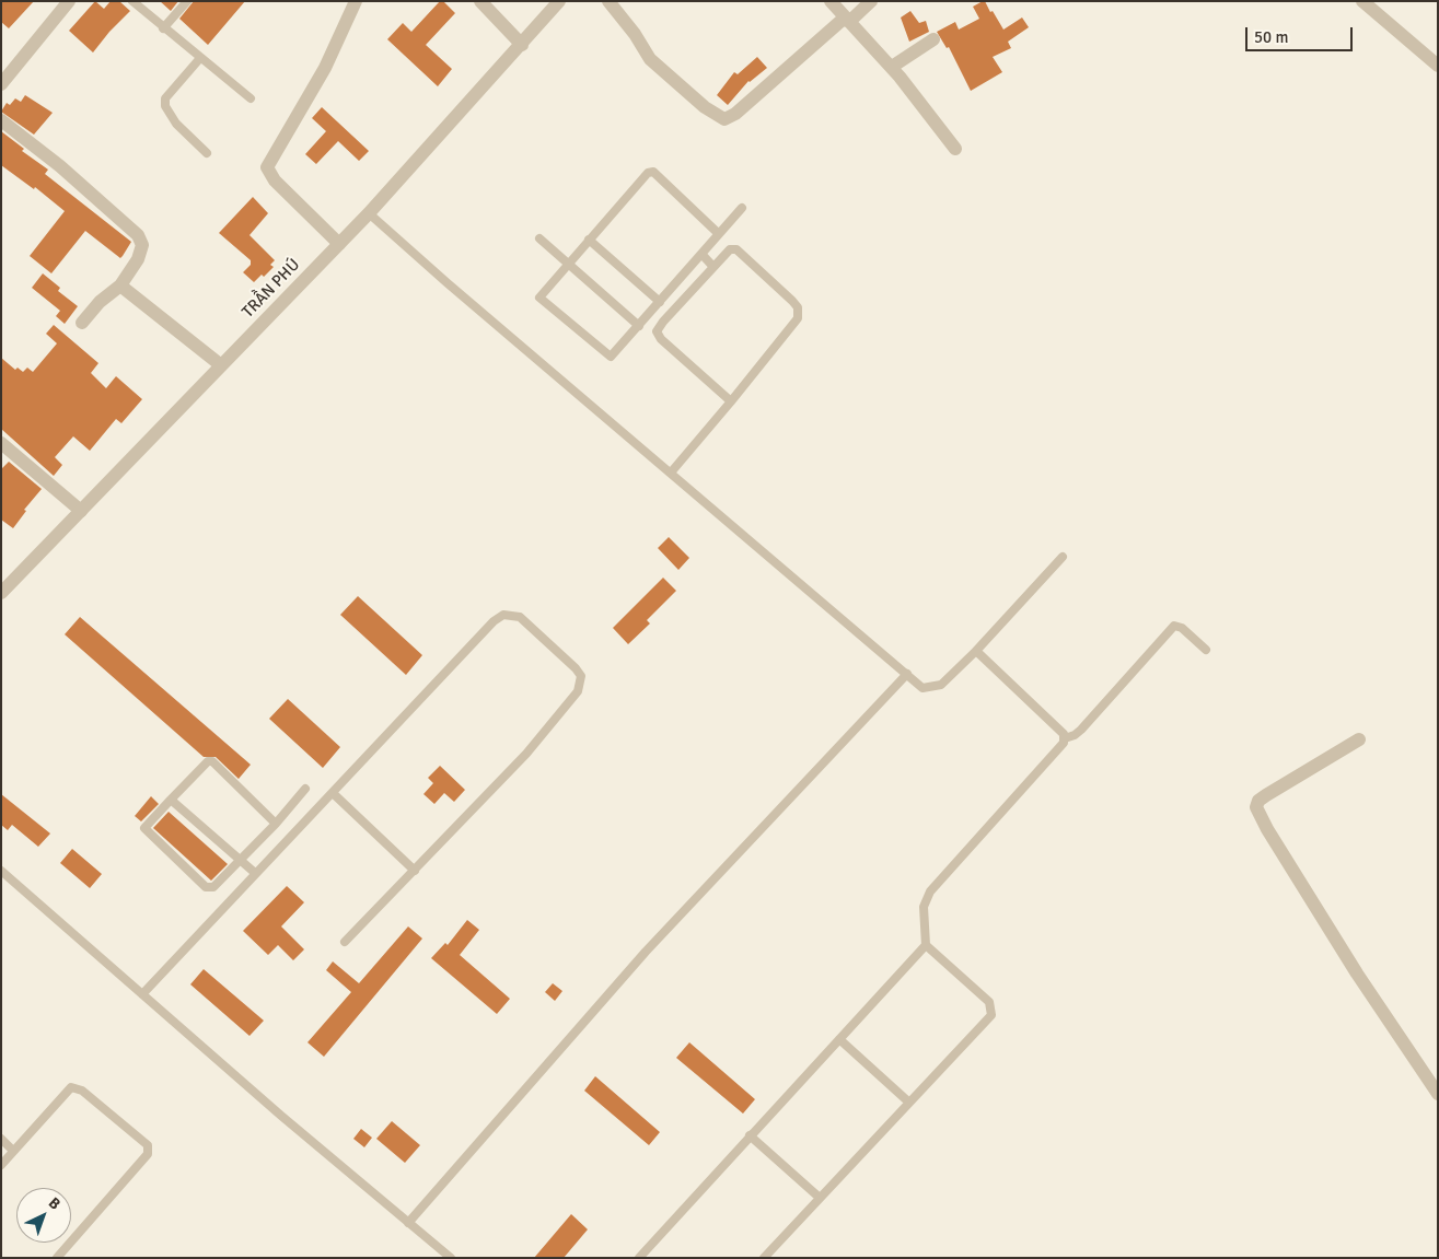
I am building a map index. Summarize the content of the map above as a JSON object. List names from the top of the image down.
{
  "streets": {
    "street": ["TRẦN PHÚ"]
  },
  "scale_bar": "50 m",
  "north": "top right"
}
